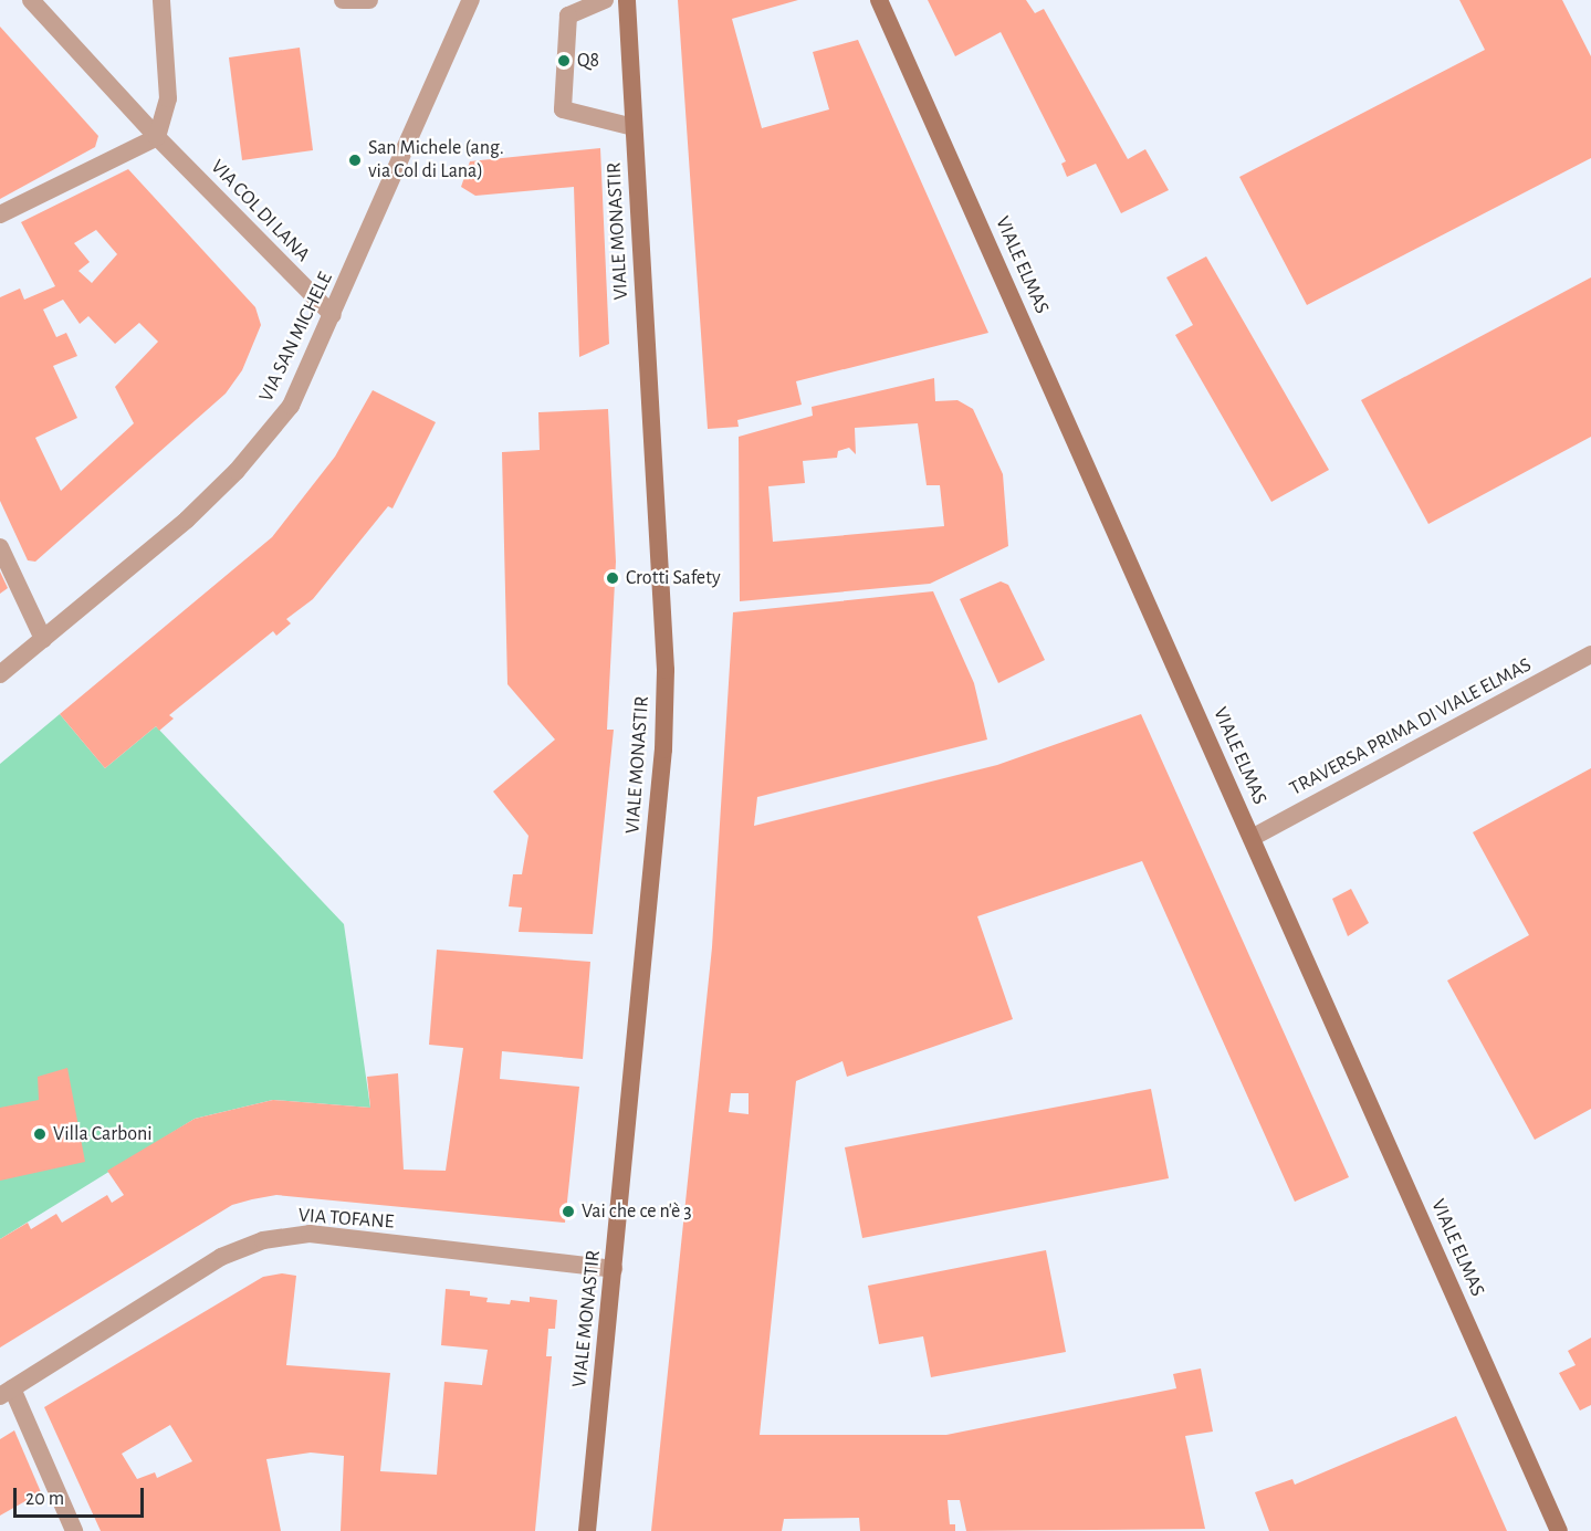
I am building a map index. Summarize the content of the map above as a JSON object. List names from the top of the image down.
{
  "streets": {
    "main road": ["VIALE MONASTIR", "VIALE ELMAS"],
    "street": [
      "VIA COL DI LANA",
      "VIA SAN MICHELE",
      "TRAVERSA PRIMA DI VIALE ELMAS",
      "VIA TOFANE"
    ]
  },
  "crossings": [
    ["VIA COL DI LANA", "VIA SAN MICHELE"],
    ["VIALE MONASTIR", "VIA TOFANE"],
    ["VIALE ELMAS", "TRAVERSA PRIMA DI VIALE ELMAS"]
  ],
  "places": [
    "Q8",
    "San Michele (ang. via Col di Lana)",
    "Crotti Safety",
    "Villa Carboni",
    "Vai che ce n'è 3"
  ],
  "scale_bar": "20 m"
}
